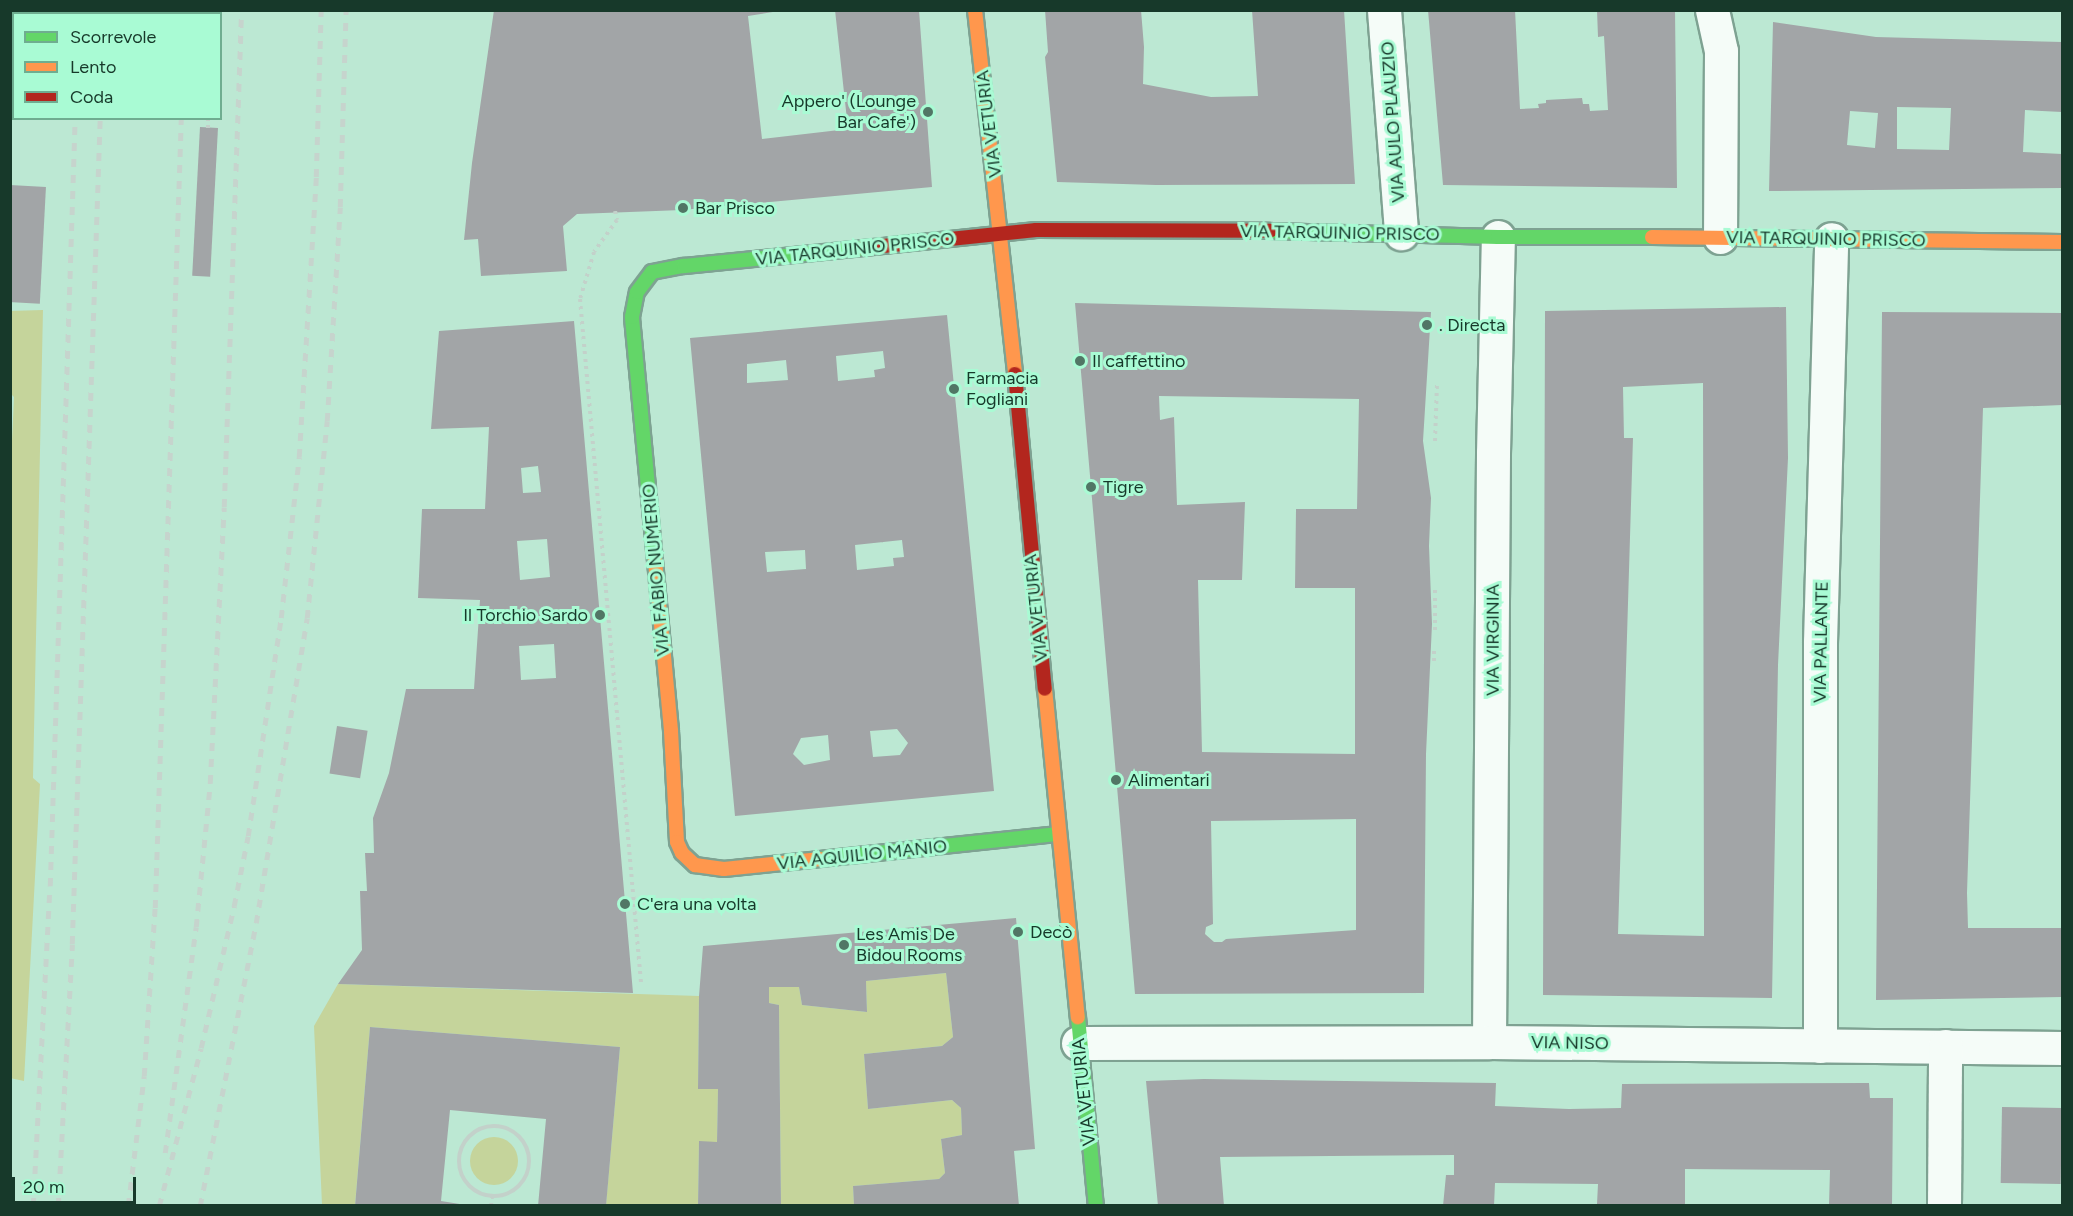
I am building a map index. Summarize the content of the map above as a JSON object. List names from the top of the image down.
{
  "streets": {
    "street": [
      "VIA AULO PLAUZIO",
      "VIA VETURIA",
      "VIA TARQUINIO PRISCO",
      "VIA FABIO NUMERIO",
      "VIA VIRGINIA",
      "VIA PALLANTE",
      "VIA AQUILIO MANIO",
      "VIA NISO"
    ]
  },
  "crossings": [
    ["VIA AULO PLAUZIO", "VIA TARQUINIO PRISCO"],
    ["VIA VETURIA", "VIA TARQUINIO PRISCO"],
    ["VIA VETURIA", "VIA AQUILIO MANIO"],
    ["VIA VETURIA", "VIA NISO"],
    ["VIA TARQUINIO PRISCO", "VIA FABIO NUMERIO"],
    ["VIA TARQUINIO PRISCO", "VIA VIRGINIA"],
    ["VIA TARQUINIO PRISCO", "VIA PALLANTE"],
    ["VIA FABIO NUMERIO", "VIA AQUILIO MANIO"],
    ["VIA VIRGINIA", "VIA NISO"],
    ["VIA PALLANTE", "VIA NISO"]
  ],
  "places": [
    "Appero' (Lounge Bar Cafe')",
    "Bar Prisco",
    ". Directa",
    "Il caffettino",
    "Farmacia Fogliani",
    "Tigre",
    "Il Torchio Sardo",
    "Alimentari",
    "C'era una volta",
    "Decò",
    "Les Amis De Bidou Rooms"
  ],
  "legend": ["Scorrevole", "Lento", "Coda"],
  "scale_bar": "20 m"
}
